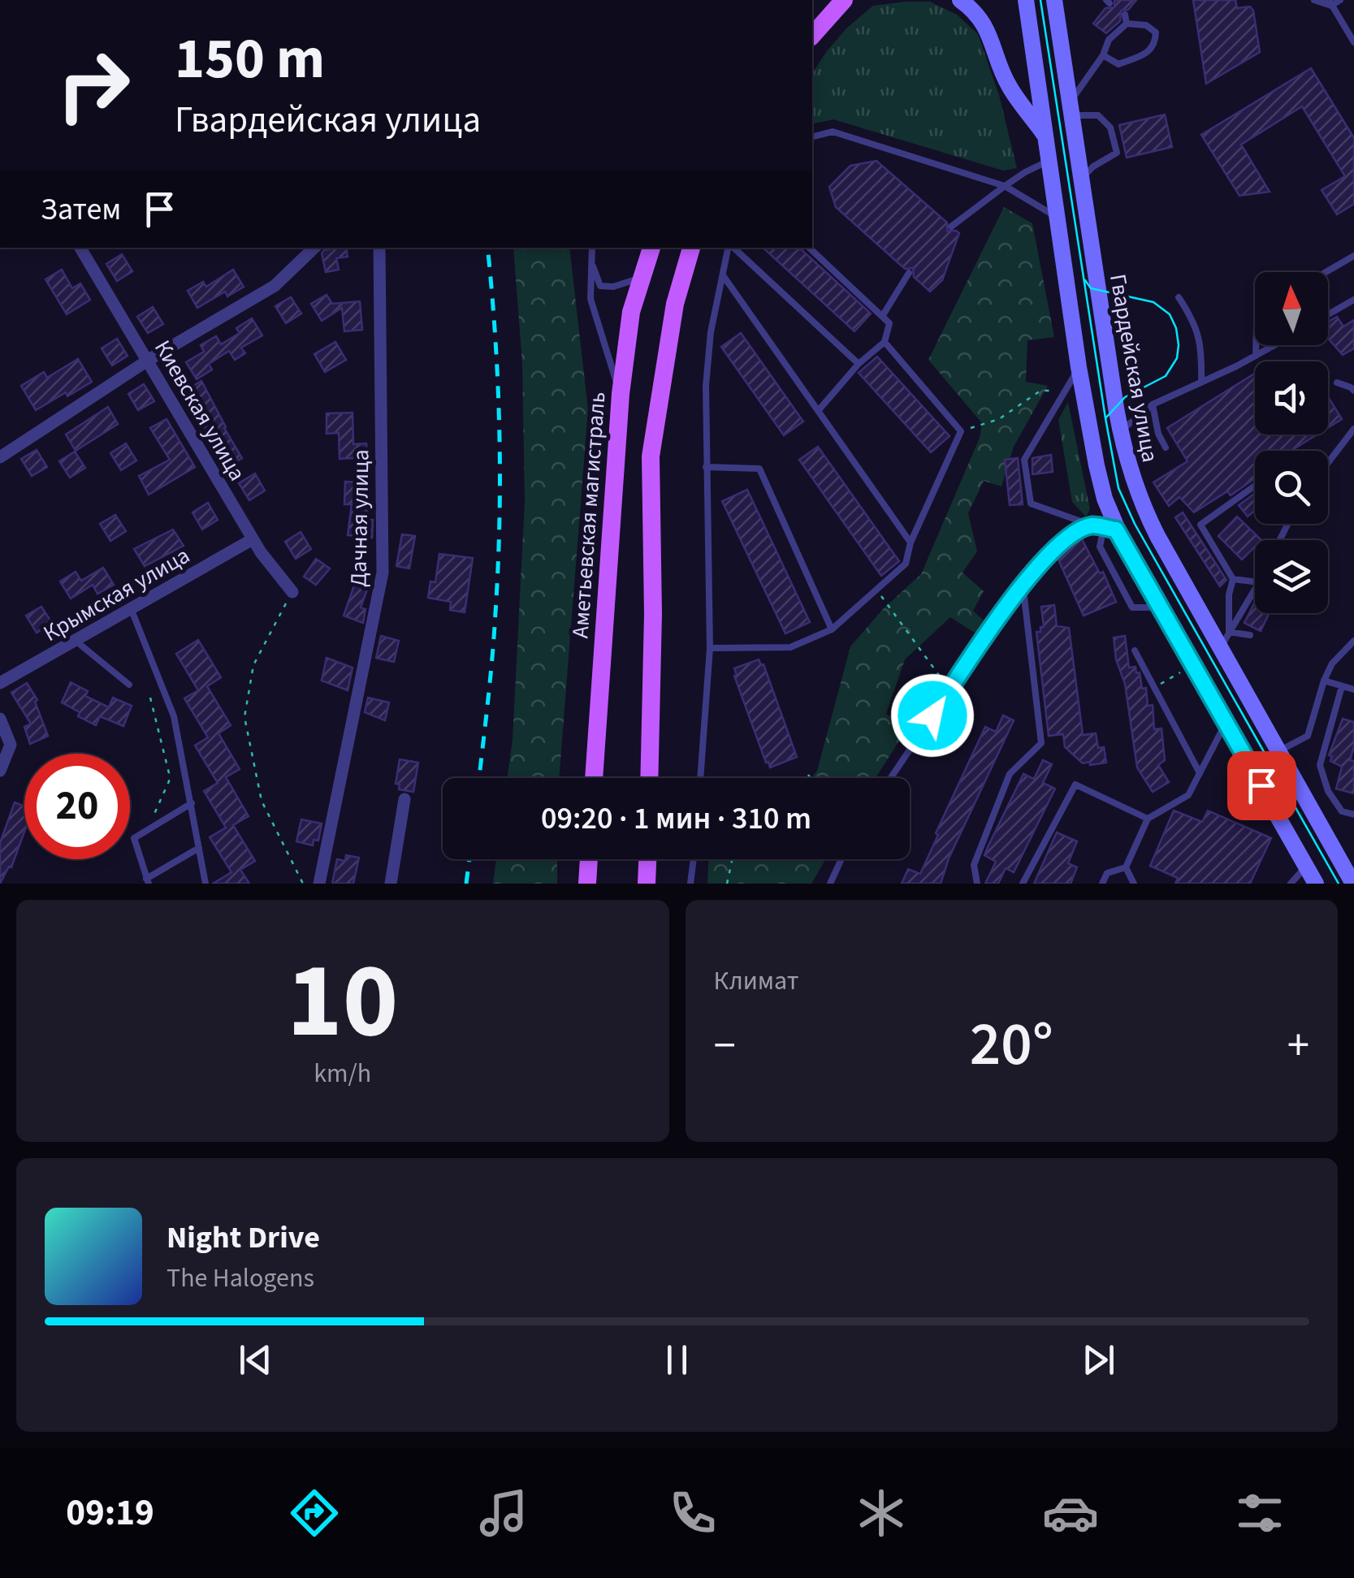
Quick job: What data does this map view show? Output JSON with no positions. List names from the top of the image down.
{
  "streets": {
    "main road": ["Гвардейская улица", "Аметьевская магистраль"],
    "street": ["Киевская улица", "Дачная улица", "Крымская улица"]
  },
  "crossings": [
    ["Киевская улица", "Крымская улица"]
  ],
  "north": "top",
  "page": {
    "turn": ["150 m", "Гвардейская улица"],
    "then": "Затем",
    "limit": "20",
    "trip": "09:20 · 1 мин · 310 m",
    "tile": [
      ["10", "km/h"],
      "Климат"
    ],
    "heat": ["−", "20°", "+"],
    "song": ["Night Drive", "The Halogens"],
    "tabs": "09:19"
  }
}
